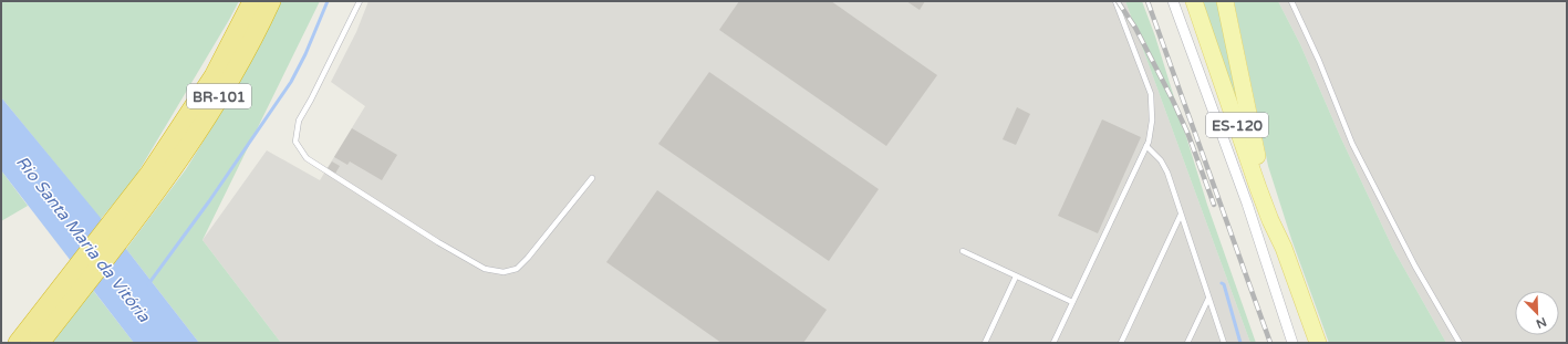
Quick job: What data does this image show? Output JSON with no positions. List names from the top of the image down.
{
  "streets": {
    "highway": ["BR-101"],
    "main road": ["ES-120"]
  },
  "water": ["Rio Santa Maria da Vitória"],
  "north": "bottom right"
}
